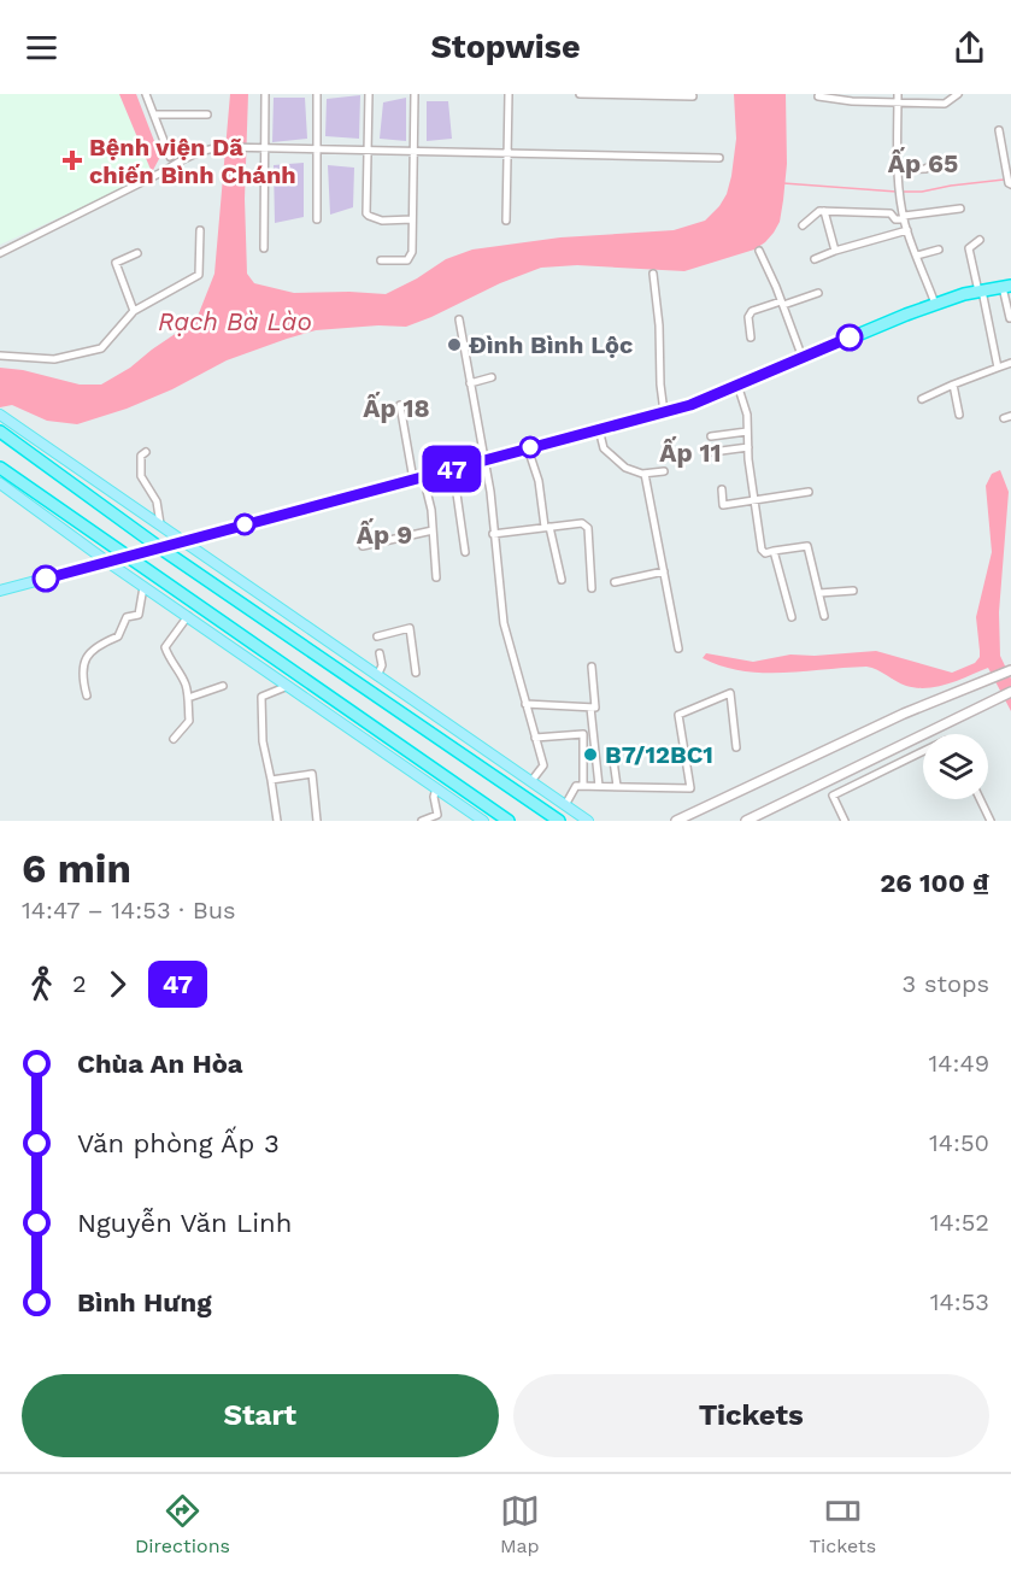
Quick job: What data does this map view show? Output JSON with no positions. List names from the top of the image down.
{
  "districts": [
    "Ấp 65",
    "Ấp 18",
    "Ấp 11",
    "Ấp 9"
  ],
  "water": ["Rạch Bà Lào"],
  "places": {
    "health": ["Bệnh viện Dã chiến Bình Chánh"],
    "other": ["Đình Bình Lộc", "B7/12BC1"]
  },
  "lines": ["bus line 47"],
  "page": {
    "header": "Stopwise",
    "on_map": "47",
    "heading": ["6 min", "14:47 – 14:53 · Bus", "26 100 ₫"],
    "legs": ["2", "47", "3 stops"],
    "list": [
      {
        "name": "Chùa An Hòa",
        "value": "14:49"
      },
      {
        "name": "Văn phòng Ấp 3",
        "value": "14:50"
      },
      {
        "name": "Nguyễn Văn Linh",
        "value": "14:52"
      },
      {
        "name": "Bình Hưng",
        "value": "14:53"
      }
    ],
    "buttons": ["Start", "Tickets"],
    "tabs": ["Directions", "Map", "Tickets"]
  }
}
